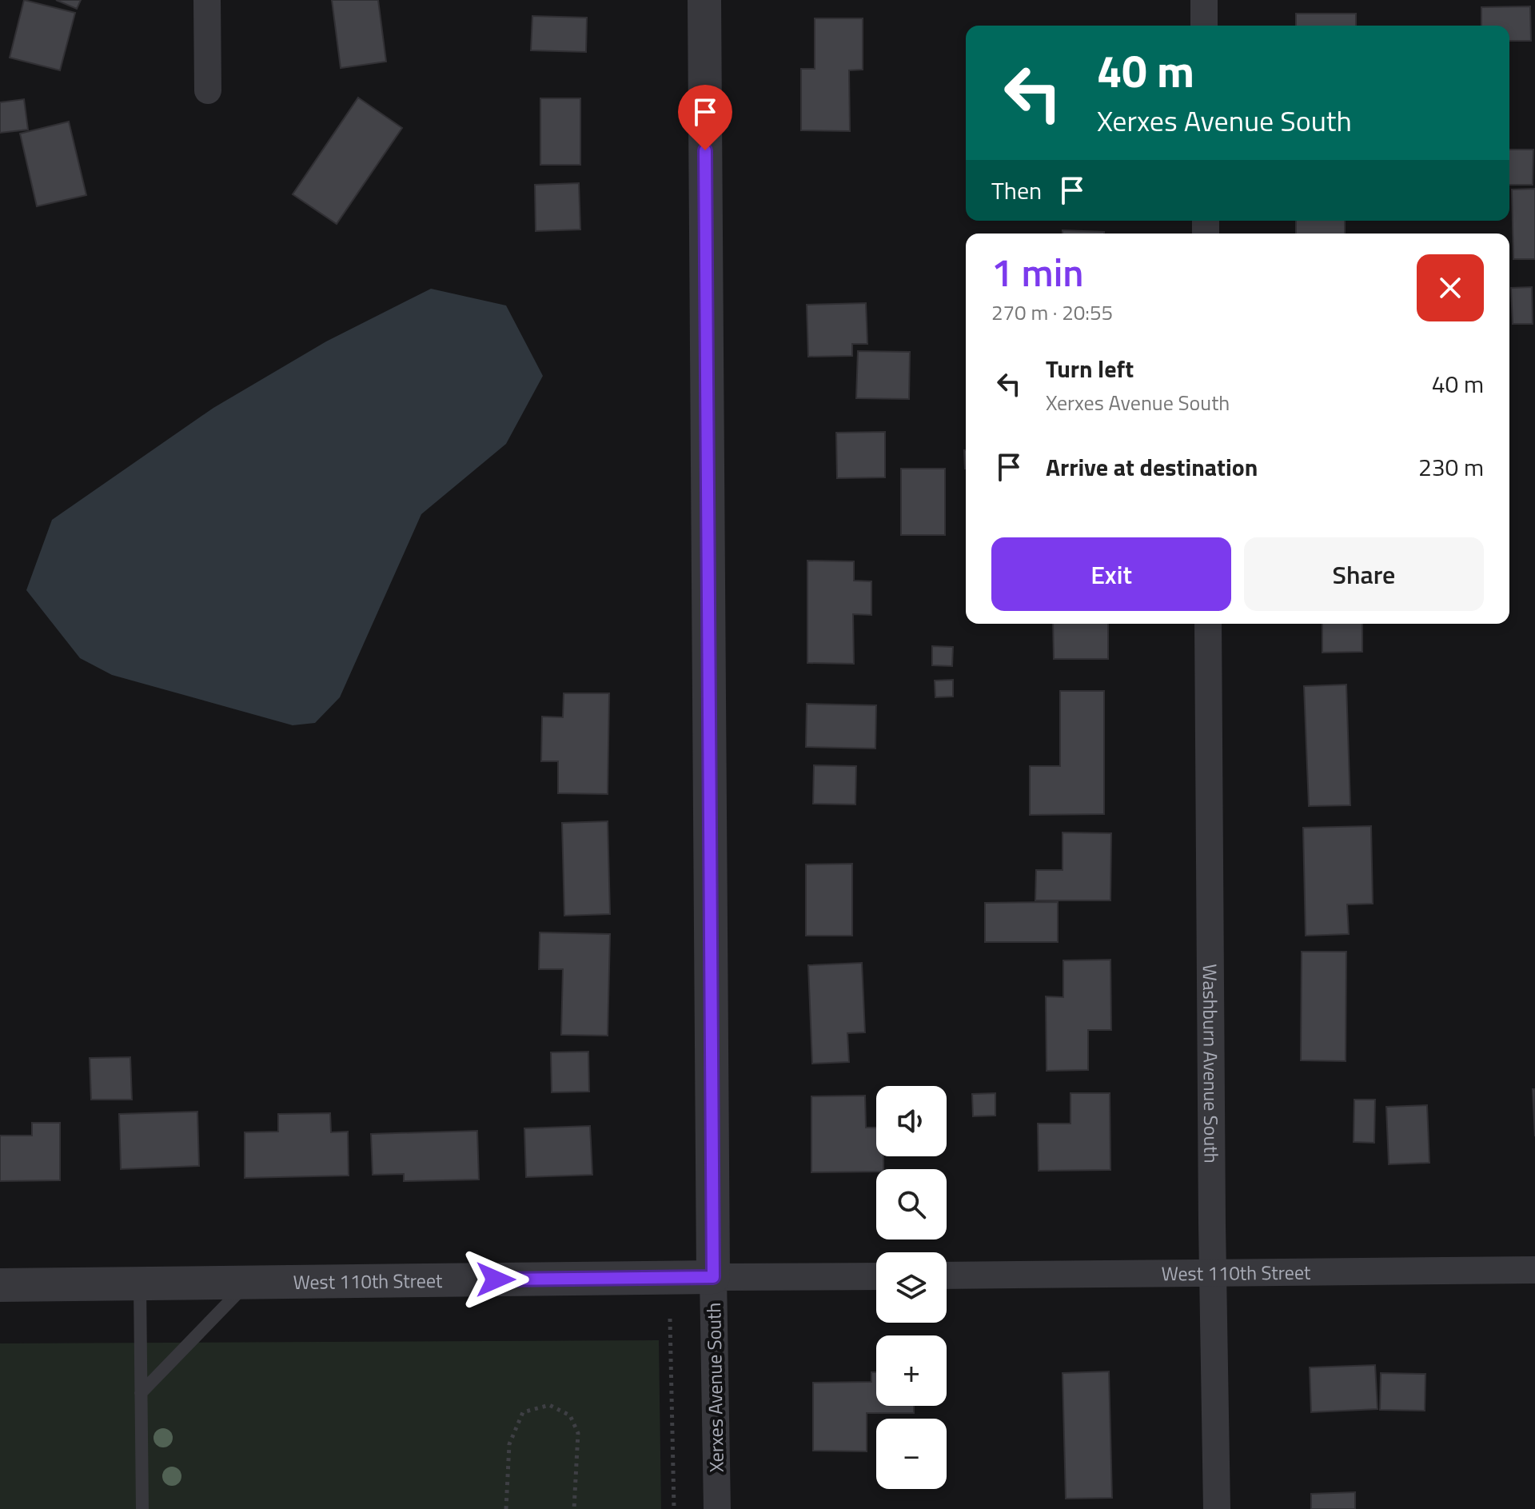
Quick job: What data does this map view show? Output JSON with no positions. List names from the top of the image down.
{
  "streets": {
    "street": ["Washburn Avenue South", "West 110th Street", "Xerxes Avenue South"]
  },
  "crossings": [
    ["Washburn Avenue South", "West 110th Street"],
    ["West 110th Street", "Xerxes Avenue South"]
  ],
  "page": {
    "turn": ["40 m", "Xerxes Avenue South"],
    "then": "Then",
    "heading": ["1 min", "270 m · 20:55"],
    "list": [
      {
        "name": "Turn left",
        "note": "Xerxes Avenue South",
        "value": "40 m"
      },
      {
        "name": "Arrive at destination",
        "value": "230 m"
      }
    ],
    "buttons": ["Exit", "Share"],
    "map_buttons": ["+", "−"]
  }
}
